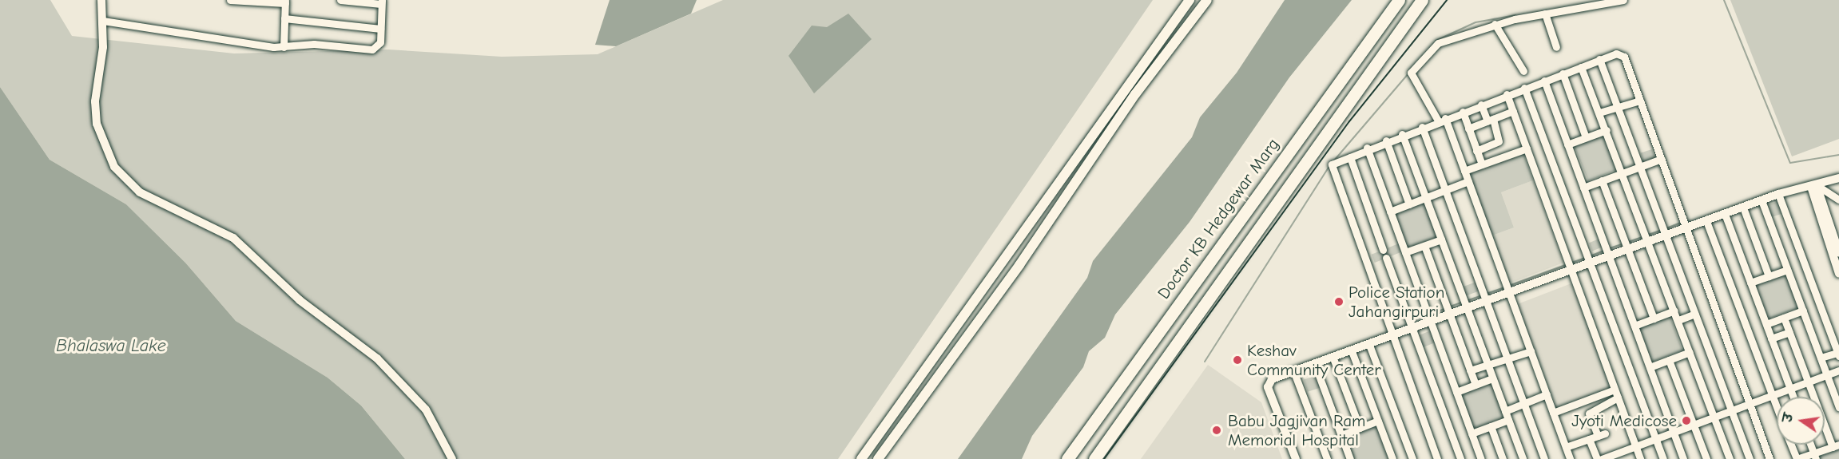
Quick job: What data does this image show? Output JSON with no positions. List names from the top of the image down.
{
  "streets": {
    "highway": ["Doctor KB Hedgewar Marg"]
  },
  "water": ["Bhalaswa Lake"],
  "places": [
    "Police Station Jahangirpuri",
    "Keshav Community Center",
    "Jyoti Medicose",
    "Babu Jagjivan Ram Memorial Hospital"
  ],
  "north": "left"
}
